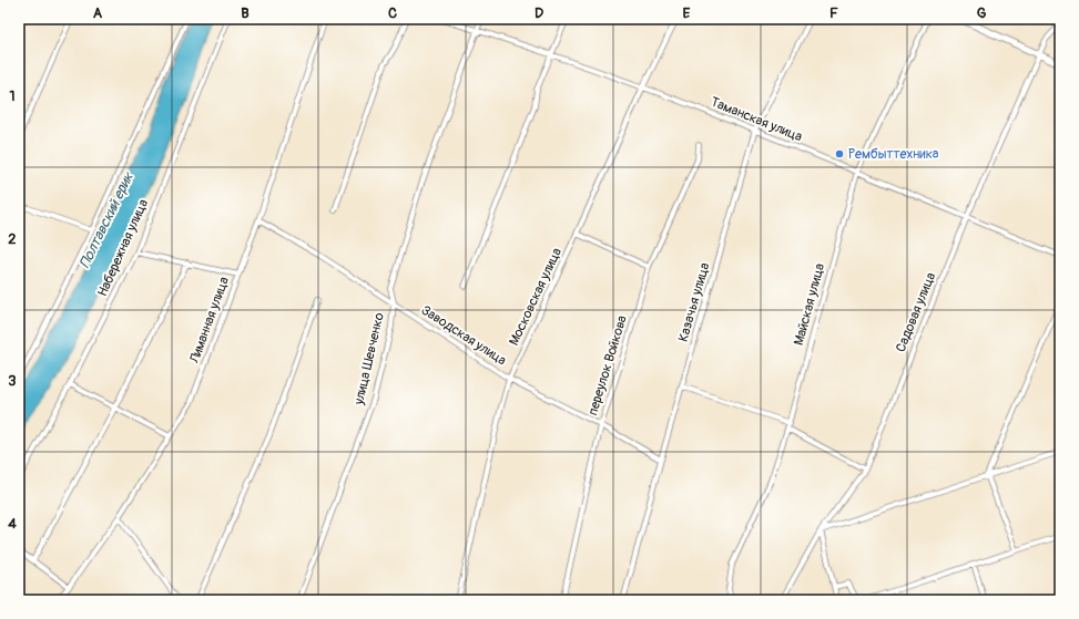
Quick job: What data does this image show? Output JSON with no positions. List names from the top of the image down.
{
  "streets": {
    "street": [
      "Таманская улица",
      "Набережная улица",
      "Московская улица",
      "Казачья улица",
      "Майская улица",
      "Садовая улица",
      "Лиманная улица",
      "Заводская улица",
      "улица Шевченко",
      "переулок Войкова"
    ]
  },
  "crossings": [
    ["Таманская улица", "Московская улица"],
    ["Таманская улица", "Казачья улица"],
    ["Таманская улица", "Майская улица"],
    ["Таманская улица", "Садовая улица"],
    ["Таманская улица", "улица Шевченко"],
    ["Московская улица", "Заводская улица"],
    ["Казачья улица", "Заводская улица"],
    ["Лиманная улица", "Заводская улица"],
    ["Заводская улица", "улица Шевченко"],
    ["Заводская улица", "переулок Войкова"]
  ],
  "water": ["Полтавский ерик"],
  "places": ["Рембыттехника"],
  "grid": {
    "columns": [
      "A",
      "B",
      "C",
      "D",
      "E",
      "F",
      "G"
    ],
    "rows": [
      "1",
      "2",
      "3",
      "4"
    ]
  }
}
